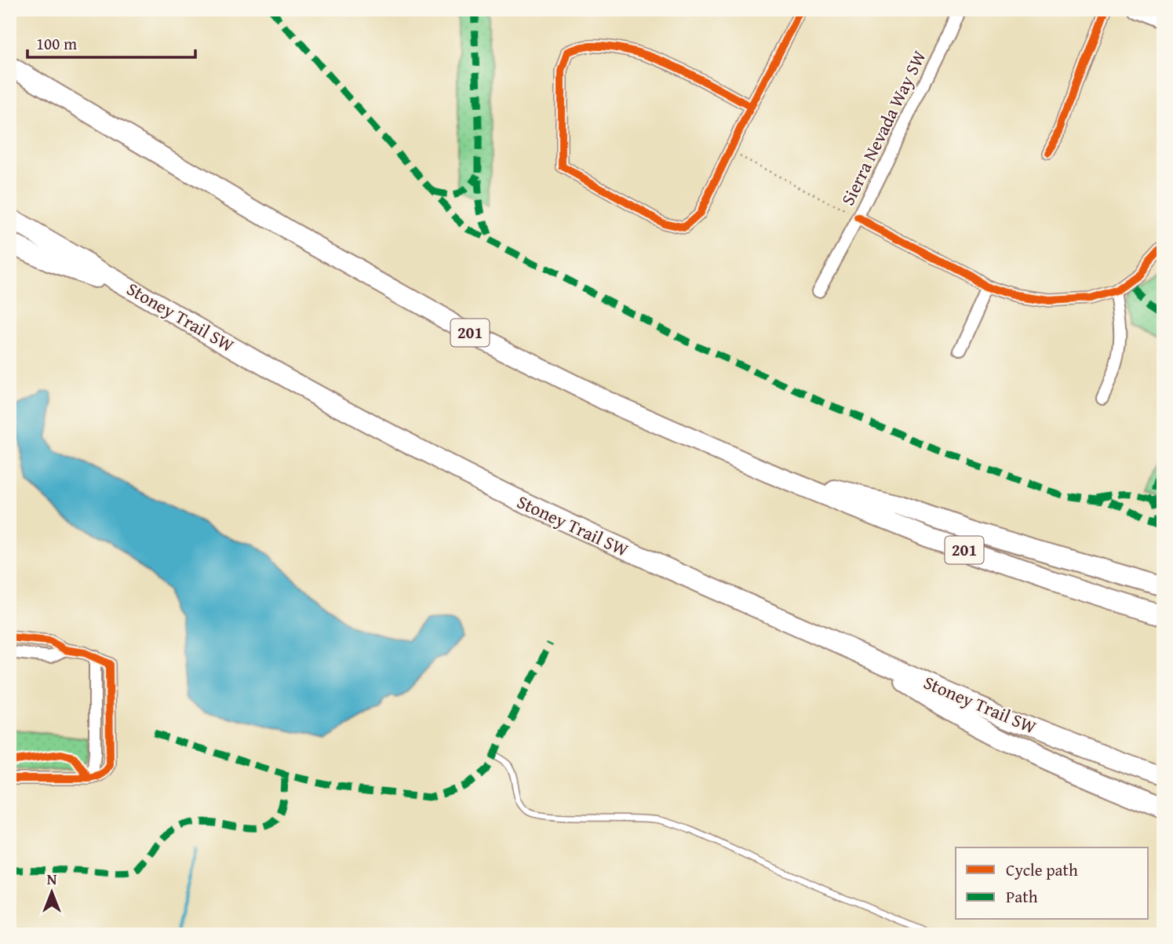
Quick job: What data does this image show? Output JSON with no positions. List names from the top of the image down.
{
  "streets": {
    "highway": ["Stoney Trail SW", "201"],
    "street": ["Sierra Nevada Way SW"]
  },
  "legend": ["Cycle path", "Path"],
  "scale_bar": "100 m",
  "north": "top"
}
